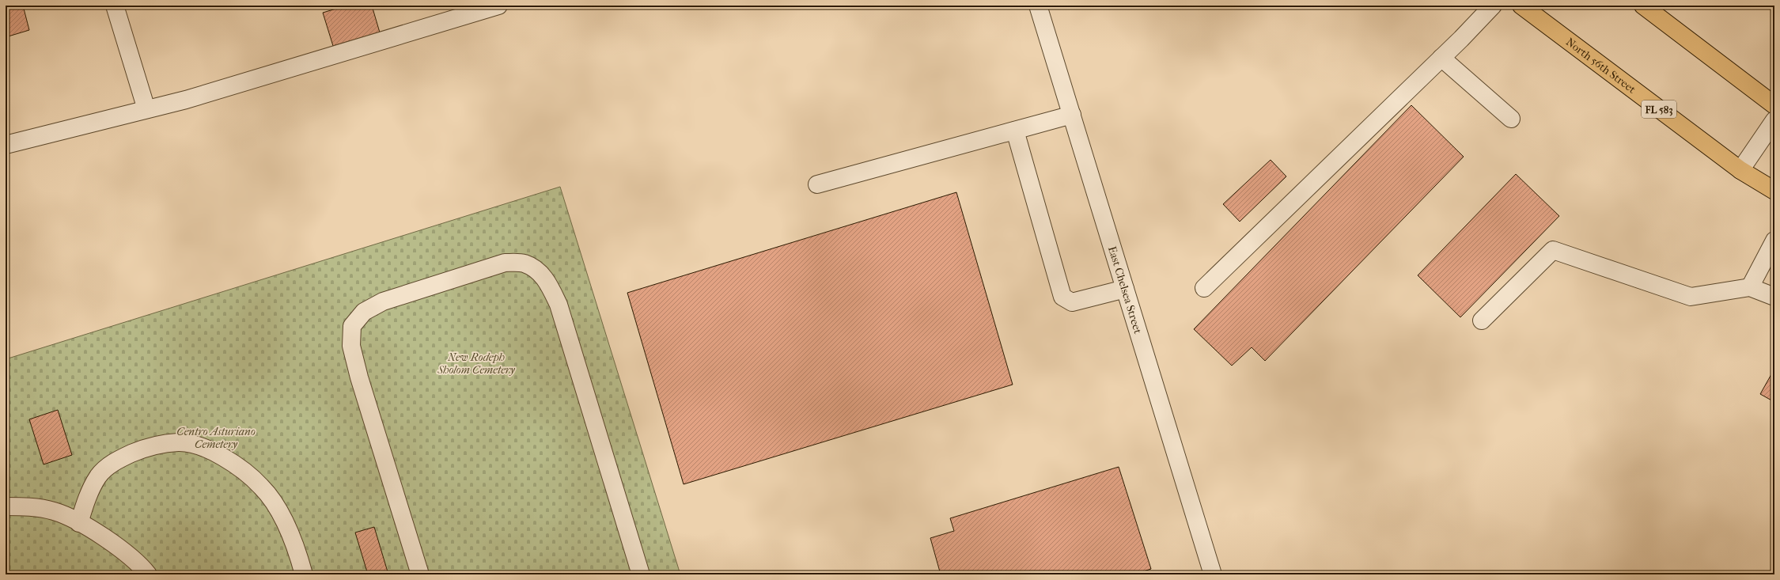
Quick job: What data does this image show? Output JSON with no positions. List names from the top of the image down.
{
  "streets": {
    "main road": ["North 56th Street", "FL 583"],
    "street": ["East Chelsea Street"]
  },
  "parks": ["New Rodeph Sholom Cemetery", "Centro Asturiano Cemetery"]
}
